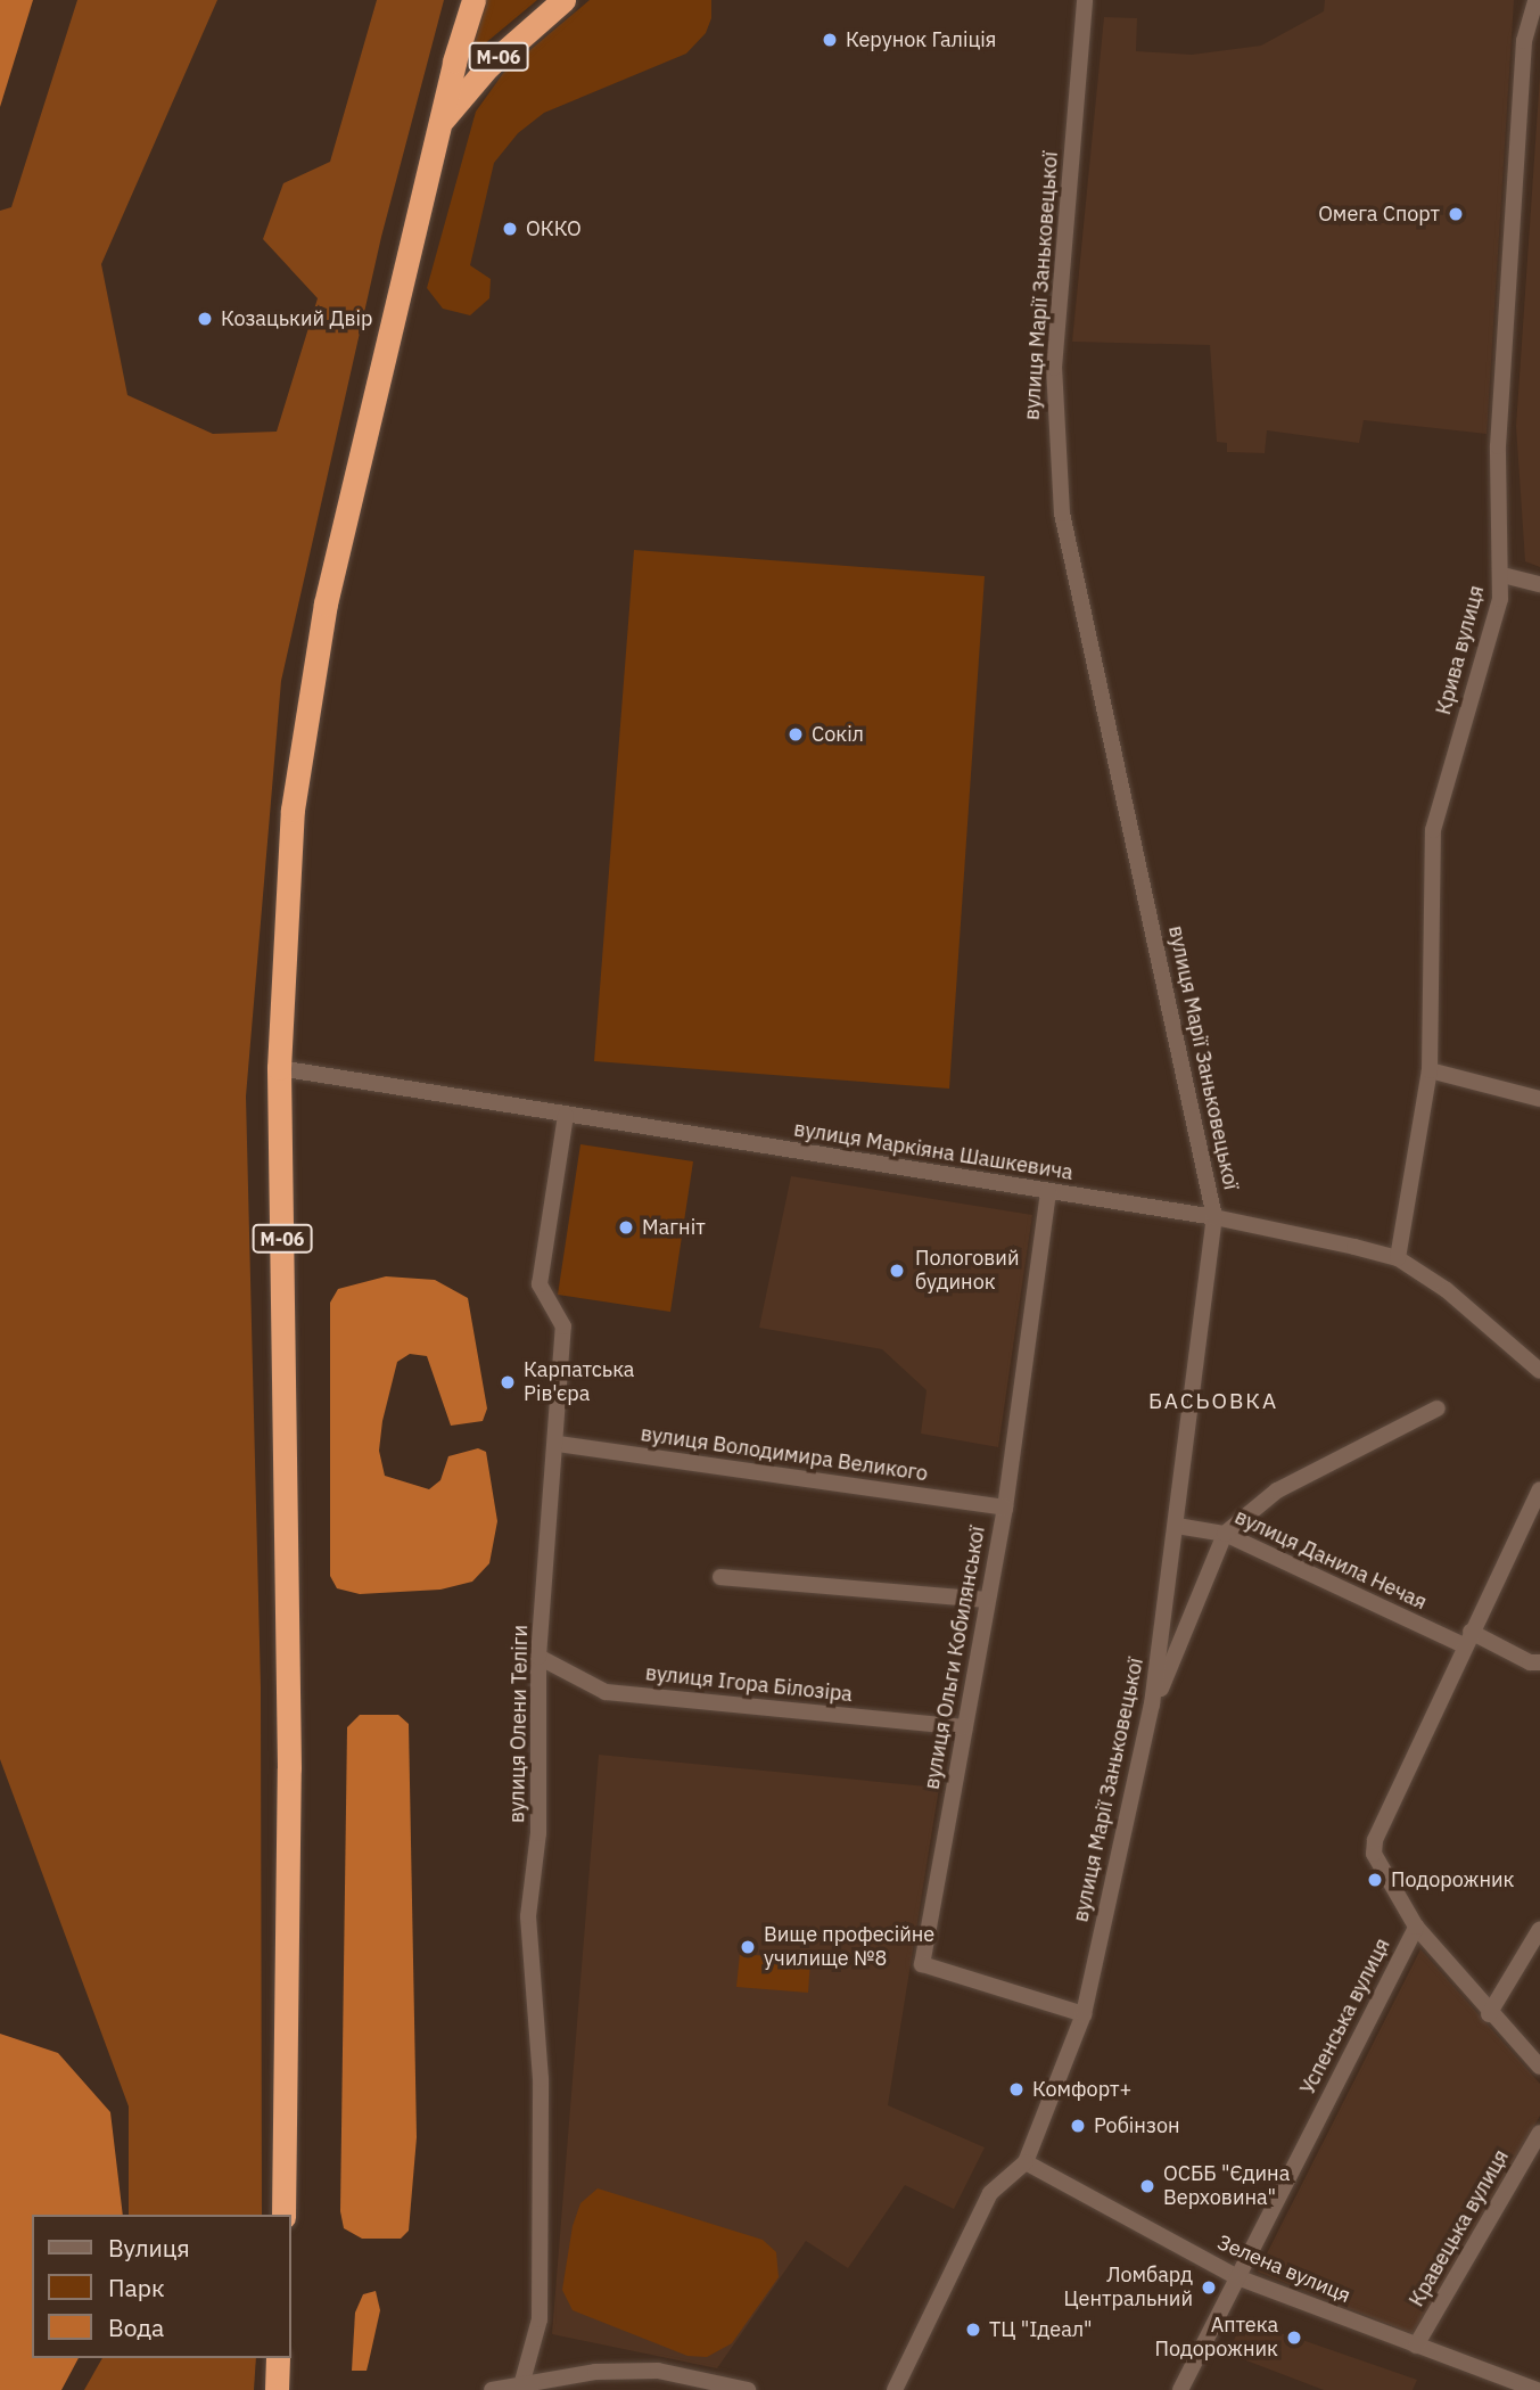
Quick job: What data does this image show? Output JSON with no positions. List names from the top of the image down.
{
  "streets": {
    "highway": ["М-06"],
    "street": [
      "вулиця Марії Заньковецької",
      "Крива вулиця",
      "вулиця Маркіяна Шашкевича",
      "вулиця Володимира Великого",
      "вулиця Данила Нечая",
      "вулиця Ольги Кобилянської",
      "вулиця Ігора Білозіра",
      "вулиця Олени Теліги",
      "Успенська вулиця",
      "Кравецька вулиця",
      "Зелена вулиця"
    ]
  },
  "crossings": [
    ["М-06", "вулиця Маркіяна Шашкевича"],
    ["вулиця Марії Заньковецької", "вулиця Маркіяна Шашкевича"],
    ["вулиця Марії Заньковецької", "вулиця Данила Нечая"],
    ["вулиця Марії Заньковецької", "вулиця Ольги Кобилянської"],
    ["вулиця Марії Заньковецької", "Зелена вулиця"],
    ["Крива вулиця", "вулиця Маркіяна Шашкевича"],
    ["вулиця Маркіяна Шашкевича", "вулиця Ольги Кобилянської"],
    ["вулиця Маркіяна Шашкевича", "вулиця Олени Теліги"],
    ["вулиця Володимира Великого", "вулиця Ольги Кобилянської"],
    ["вулиця Володимира Великого", "вулиця Олени Теліги"],
    ["вулиця Данила Нечая", "Успенська вулиця"],
    ["вулиця Ольги Кобилянської", "вулиця Ігора Білозіра"],
    ["вулиця Ігора Білозіра", "вулиця Олени Теліги"],
    ["Успенська вулиця", "Зелена вулиця"],
    ["Кравецька вулиця", "Зелена вулиця"]
  ],
  "districts": ["БАСЬОВКА"],
  "places": [
    "Керунок Галіція",
    "Омега Спорт",
    "ОККО",
    "Козацький Двір",
    "Сокіл",
    "Магніт",
    "Пологовий будинок",
    "Карпатська Рів'єра",
    "Подорожник",
    "Вище професійне училище №8",
    "Комфорт+",
    "Робінзон",
    "ОСББ \"Єдина Верховина\"",
    "Ломбард Центральний",
    "ТЦ \"Ідеал\"",
    "Аптека Подорожник"
  ],
  "legend": ["Вулиця", "Парк", "Вода"]
}
